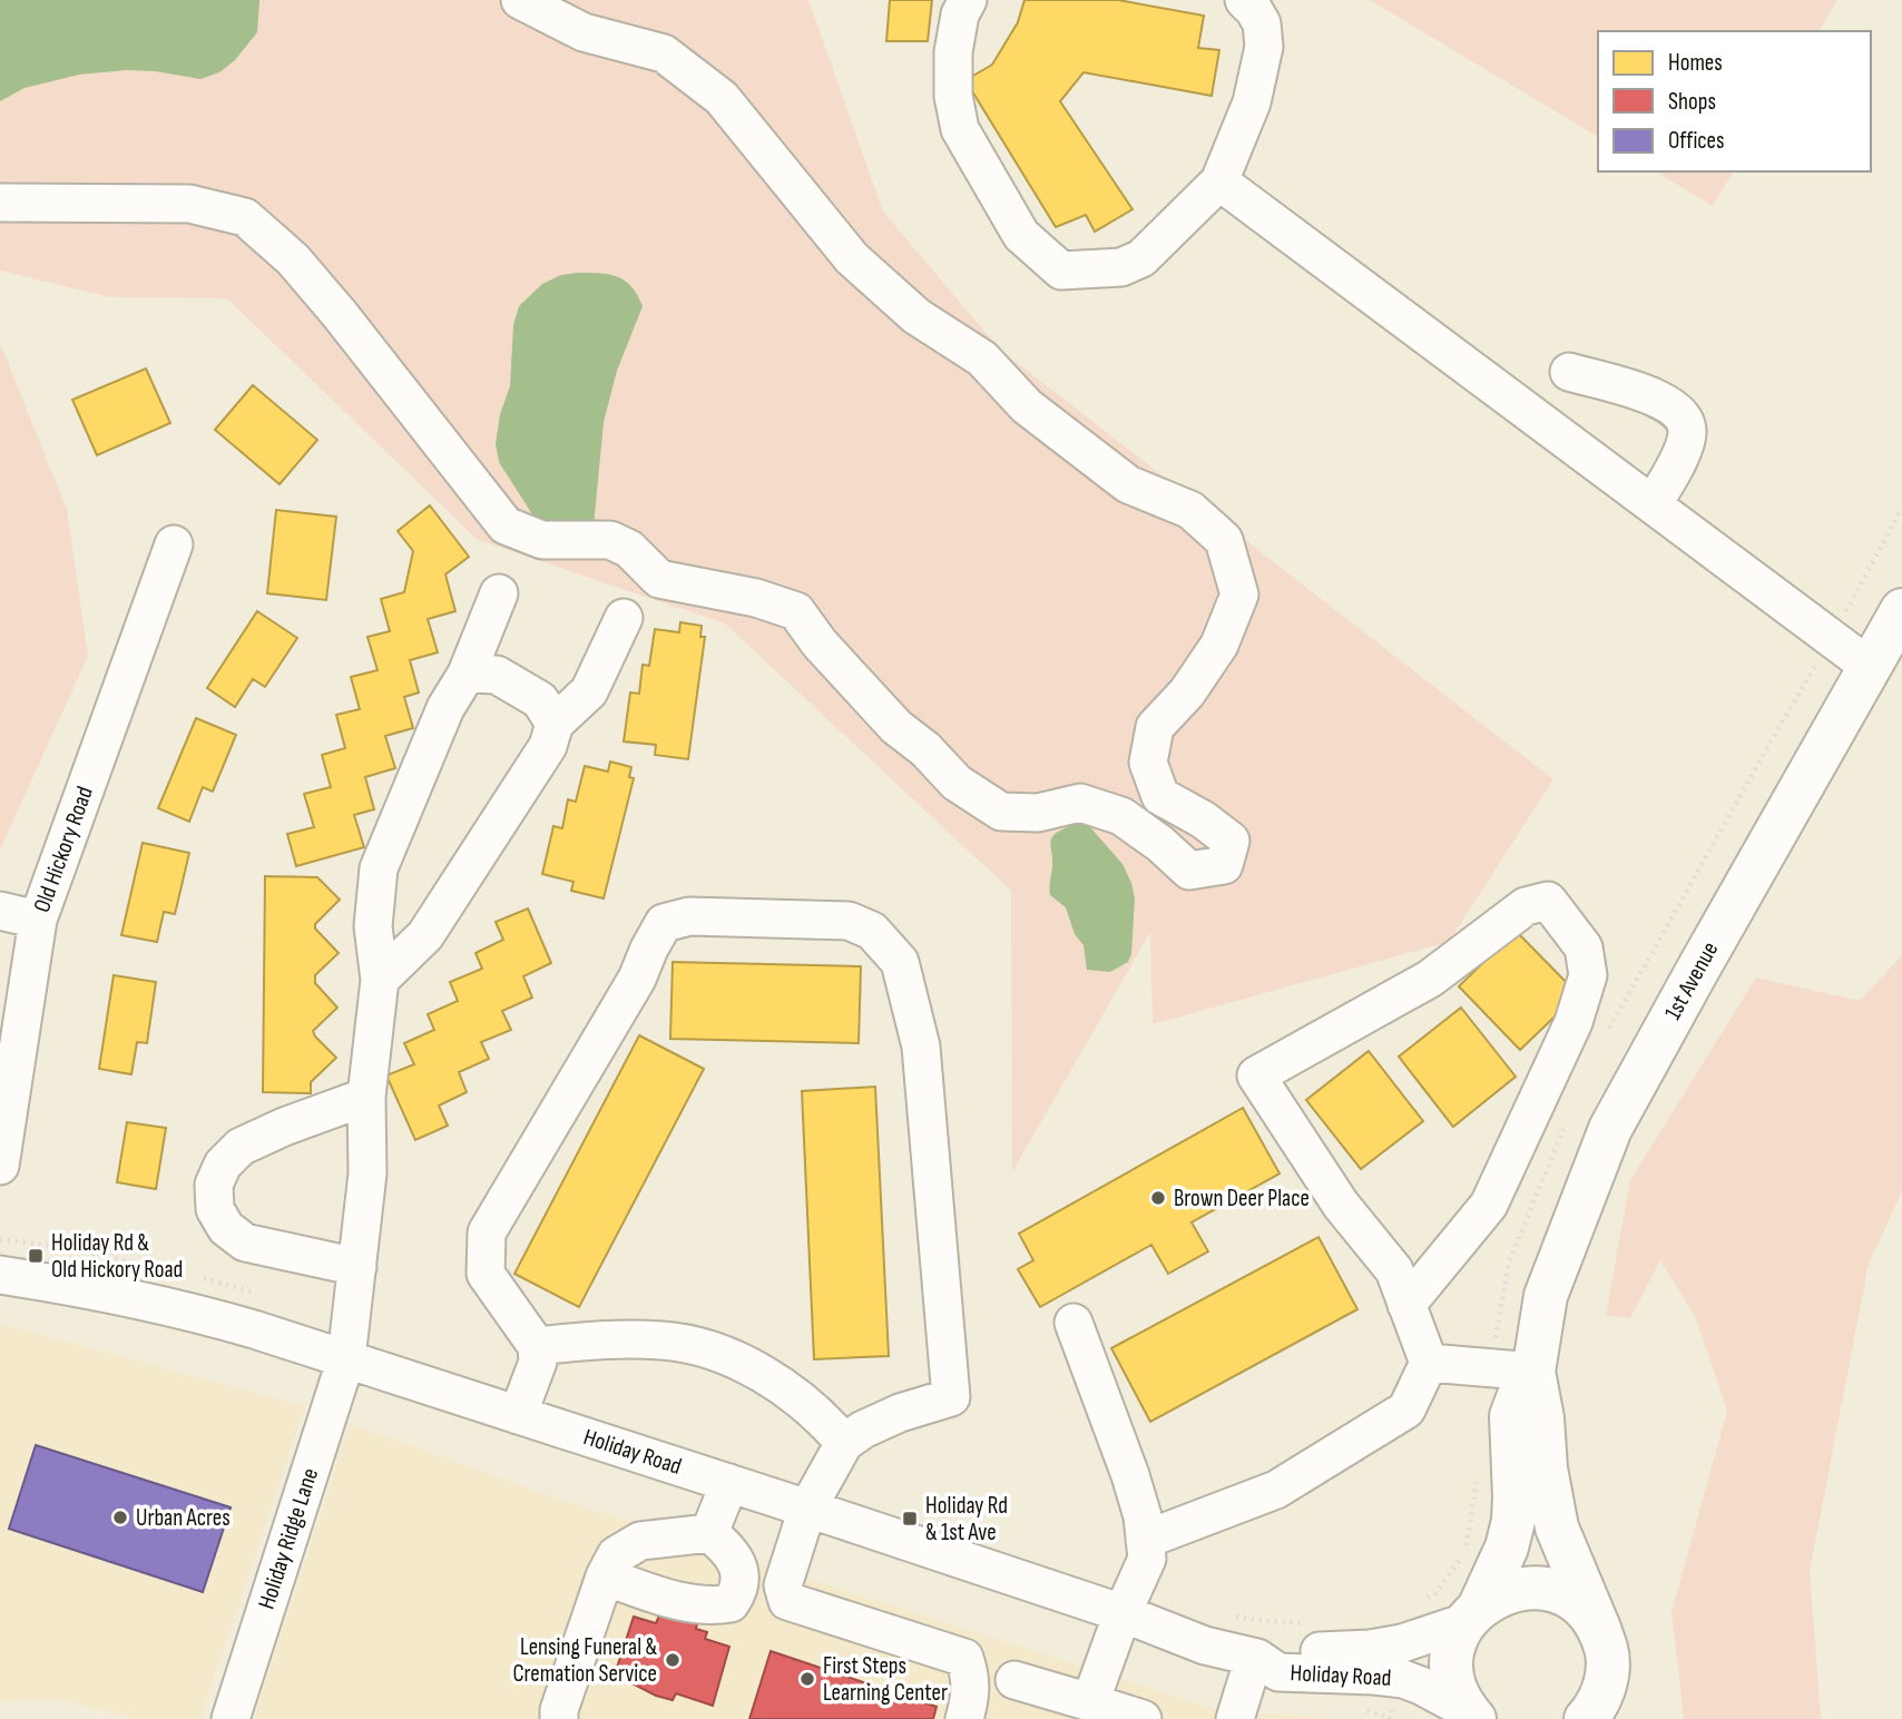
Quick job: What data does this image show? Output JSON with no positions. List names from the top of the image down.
{
  "streets": {
    "main road": ["1st Avenue"],
    "street": ["Old Hickory Road", "Holiday Road", "Holiday Ridge Lane"]
  },
  "crossings": [
    ["1st Avenue", "Holiday Road"],
    ["Holiday Road", "Holiday Ridge Lane"]
  ],
  "places": {
    "other": [
      "Brown Deer Place",
      "Urban Acres",
      "Lensing Funeral & Cremation Service",
      "First Steps Learning Center"
    ],
    "transit": ["Holiday Rd & Old Hickory Road", "Holiday Rd & 1st Ave"]
  },
  "legend": ["Homes", "Shops", "Offices"]
}
